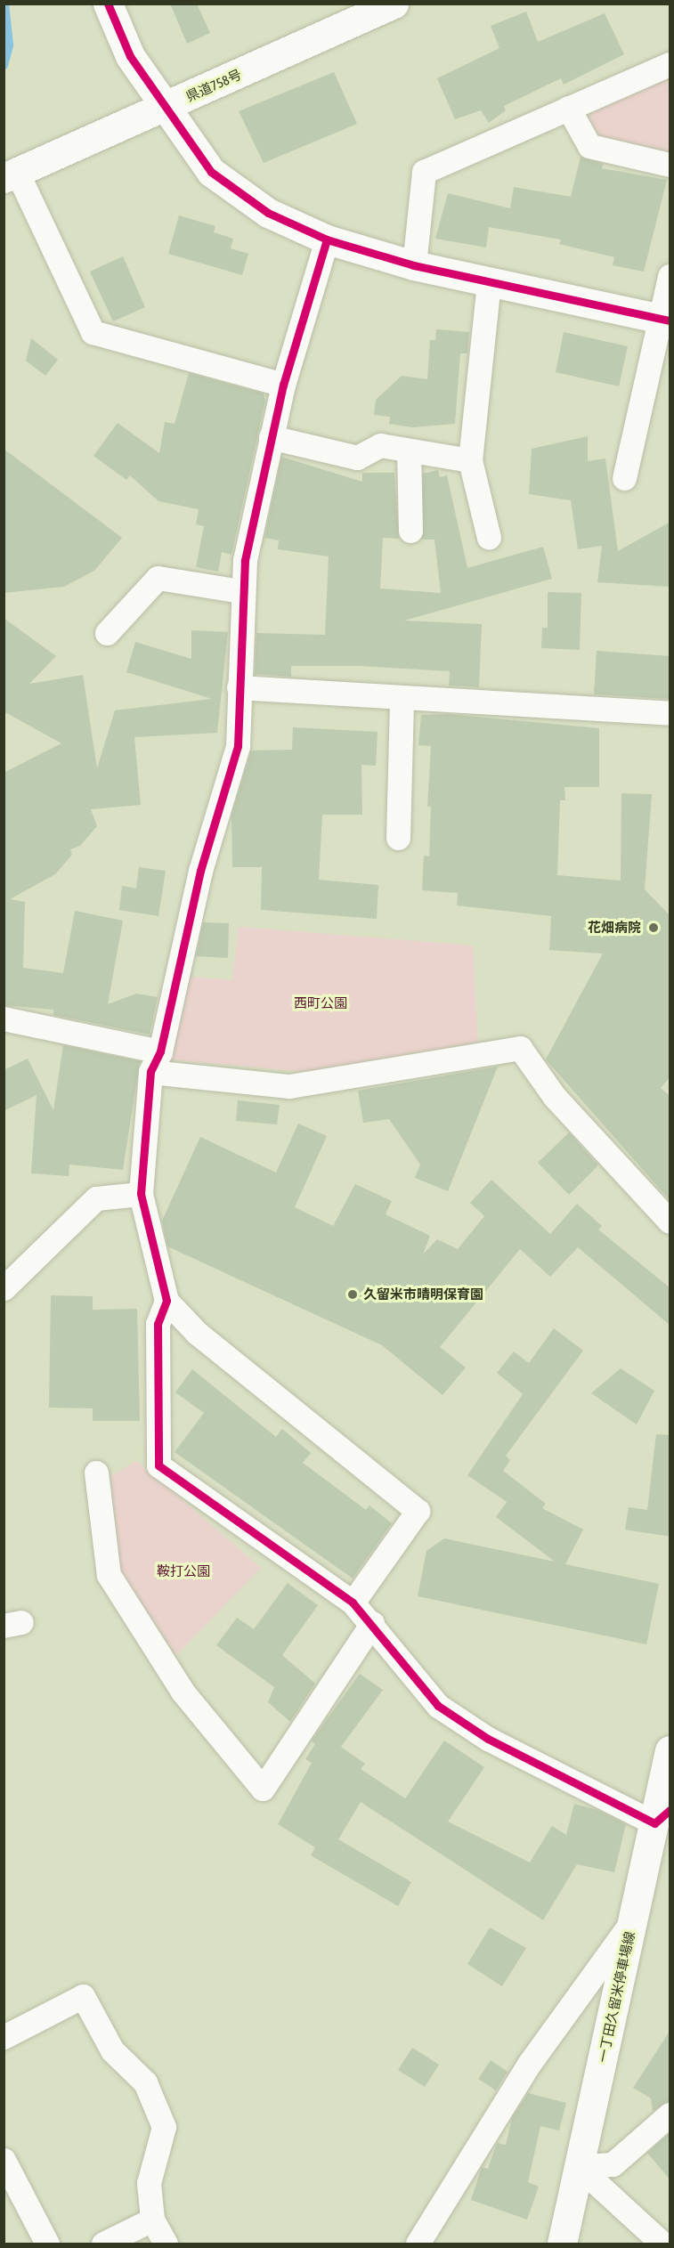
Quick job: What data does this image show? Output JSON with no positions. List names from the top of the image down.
{
  "streets": {
    "main road": ["県道758号", "一丁田久留米停車場線"]
  },
  "parks": ["西町公園", "鞍打公園"],
  "places": ["花畑病院", "久留米市晴明保育園"]
}
